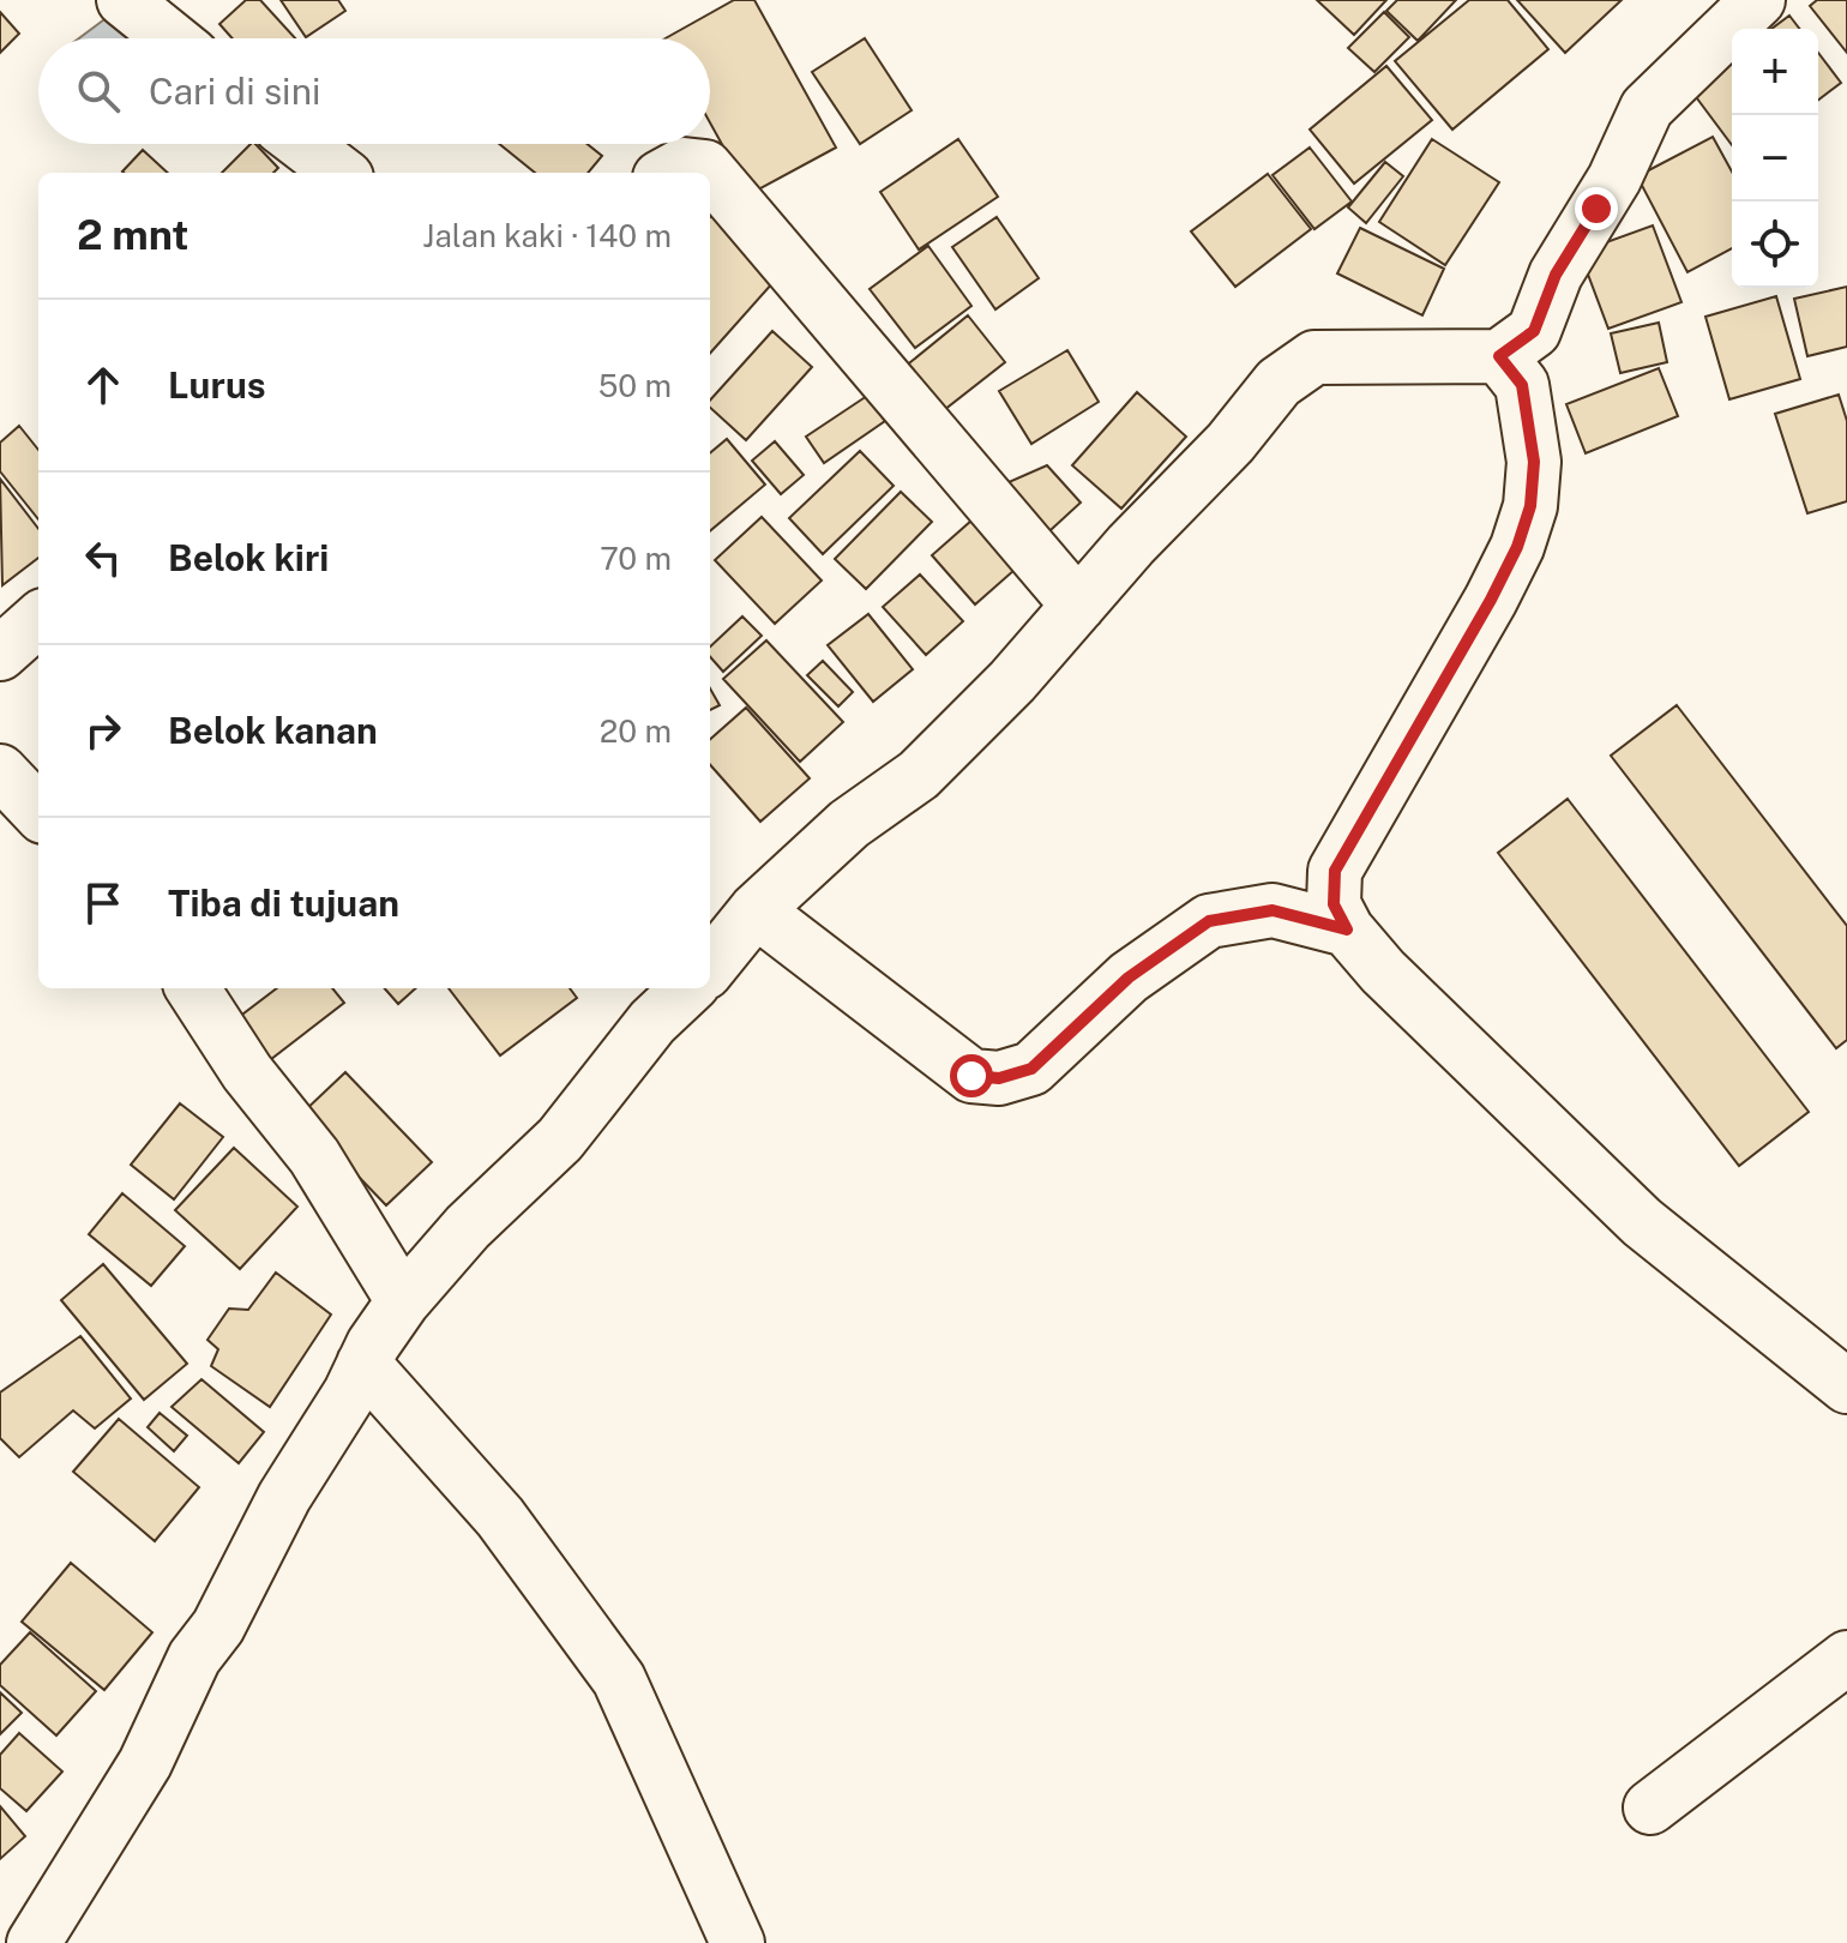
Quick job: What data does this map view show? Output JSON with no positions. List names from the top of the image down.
{
  "page": {
    "map_buttons": ["+", "−"],
    "search": "Cari di sini",
    "heading": ["2 mnt", "Jalan kaki · 140 m"],
    "list": [
      ["Lurus", "50 m"],
      ["Belok kiri", "70 m"],
      ["Belok kanan", "20 m"],
      "Tiba di tujuan"
    ]
  }
}
